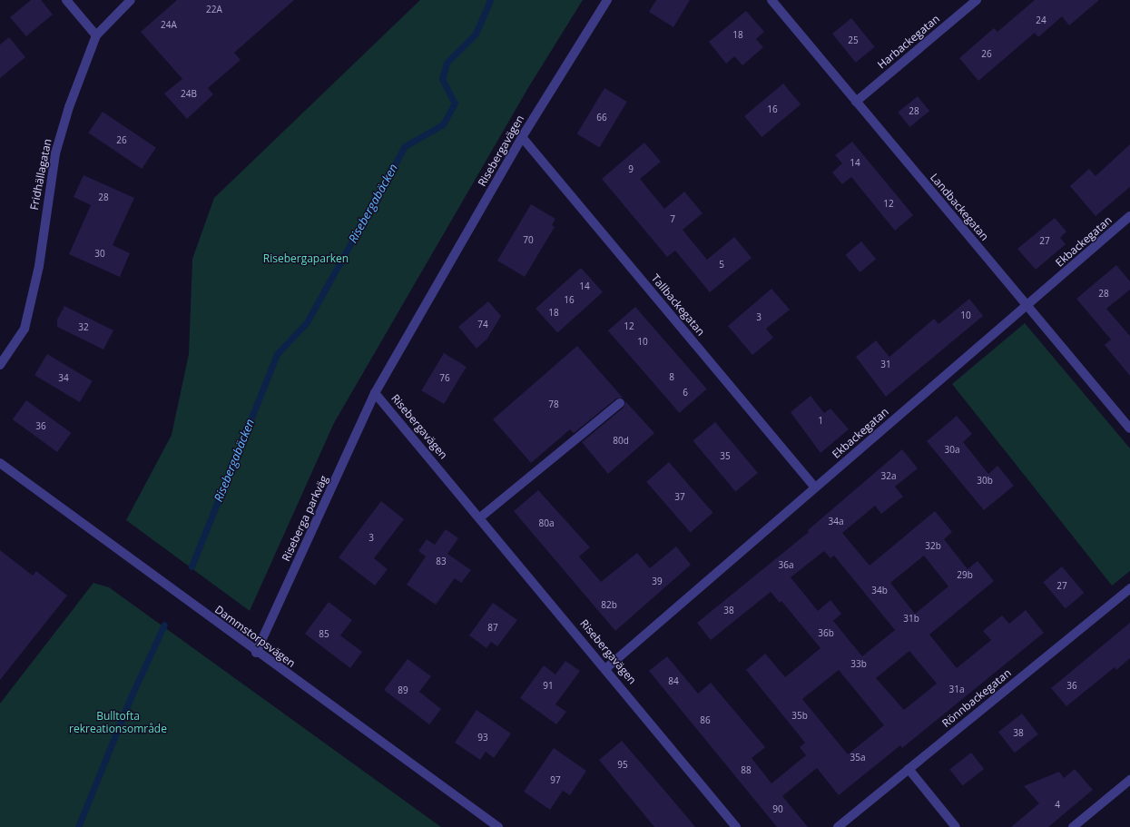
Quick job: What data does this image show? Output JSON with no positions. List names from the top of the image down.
{
  "streets": {
    "street": [
      "Harbackegatan",
      "Risebergavägen",
      "Fridhällagatan",
      "Landbackegatan",
      "Ekbackegatan",
      "Tallbackegatan",
      "Riseberga parkväg",
      "Dammstorpsvägen",
      "Rönnbackegatan"
    ]
  },
  "crossings": [
    ["Harbackegatan", "Landbackegatan"],
    ["Risebergavägen", "Ekbackegatan"],
    ["Risebergavägen", "Tallbackegatan"],
    ["Risebergavägen", "Riseberga parkväg"],
    ["Landbackegatan", "Ekbackegatan"],
    ["Ekbackegatan", "Tallbackegatan"],
    ["Riseberga parkväg", "Dammstorpsvägen"]
  ],
  "water": ["Risebergabäcken"],
  "parks": ["Risebergaparken", "Bulltofta rekreationsområde"],
  "house_numbers": [
    "22A",
    "24",
    "24A",
    "18",
    "25",
    "26",
    "24B",
    "16",
    "28",
    "66",
    "26",
    "14",
    "9",
    "28",
    "12",
    "7",
    "70",
    "27",
    "30",
    "5",
    "14",
    "28",
    "16",
    "18",
    "10",
    "3",
    "74",
    "12",
    "32",
    "10",
    "31",
    "8",
    "34",
    "76",
    "6",
    "78",
    "1",
    "36",
    "80d",
    "30a",
    "35",
    "32a",
    "30b",
    "37",
    "34a",
    "80a",
    "3",
    "32b",
    "83",
    "36a",
    "29b",
    "39",
    "27",
    "34b",
    "82b",
    "38",
    "31b",
    "87",
    "36b",
    "85",
    "33b",
    "84",
    "91",
    "36",
    "31a",
    "89",
    "35b",
    "86",
    "38",
    "93",
    "35a",
    "95",
    "88",
    "97",
    "4",
    "90"
  ]
}
